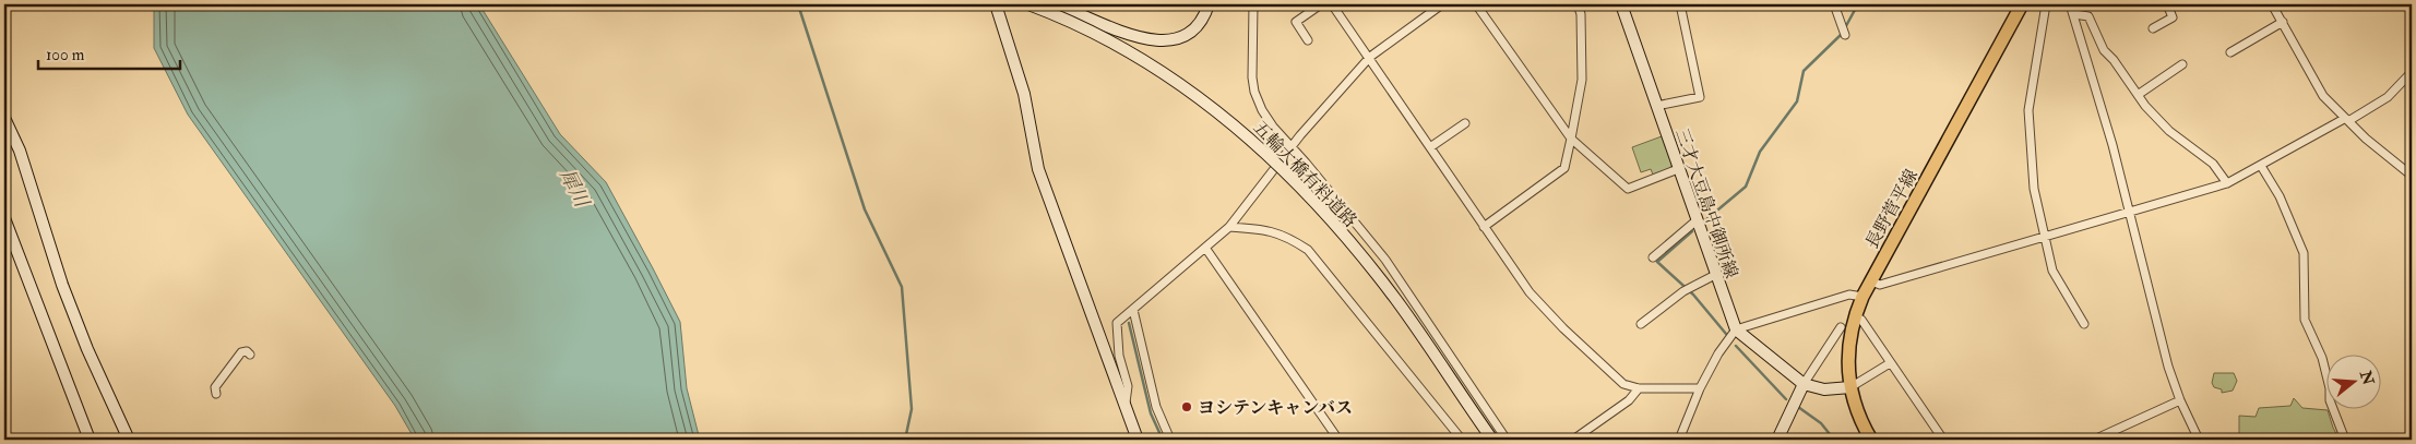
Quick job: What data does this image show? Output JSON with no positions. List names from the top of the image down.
{
  "streets": {
    "main road": ["五輪大橋有料道路", "三才大豆島中御所線", "長野菅平線"]
  },
  "water": ["犀川"],
  "places": ["ヨシテンキャンバス"],
  "scale_bar": "100 m",
  "north": "right"
}
